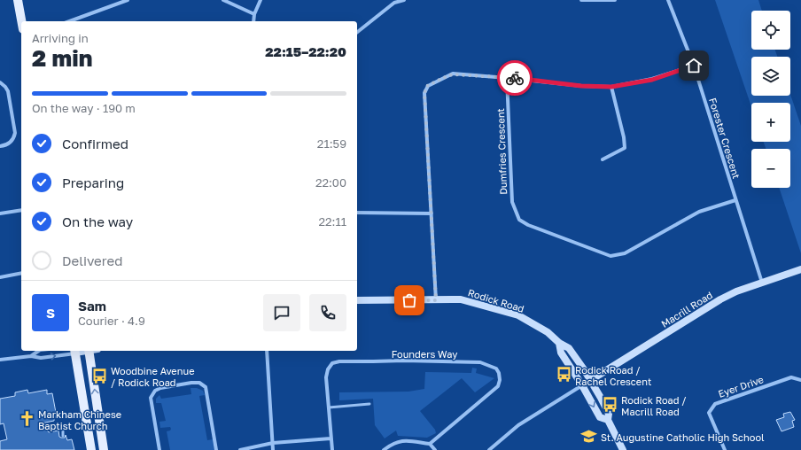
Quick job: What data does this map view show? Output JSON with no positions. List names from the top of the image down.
{
  "streets": {
    "main road": ["Rodick Road", "Macrill Road"],
    "street": [
      "Forester Crescent",
      "Dumfries Crescent",
      "Founders Way",
      "Eyer Drive"
    ]
  },
  "crossings": [
    ["Forester Crescent", "Dumfries Crescent"],
    ["Forester Crescent", "Macrill Road"],
    ["Rodick Road", "Macrill Road"]
  ],
  "places": {
    "bus stop": ["Rodick Road / Rachel Crescent", "Woodbine Avenue / Rodick Road", "Rodick Road / Macrill Road"],
    "church": ["Markham Chinese Baptist Church"],
    "school or university": ["St. Augustine Catholic High School"]
  },
  "page": {
    "map_buttons": ["+", "−"],
    "heading": ["2 min", "Arriving in", "22:15–22:20"],
    "panel": ["Sam", "Courier · 4.9"],
    "bar": "On the way · 190 m",
    "list": [
      ["Confirmed", "21:59"],
      ["Preparing", "22:00"],
      ["On the way", "22:11"],
      "Delivered"
    ],
    "round": "S"
  }
}
